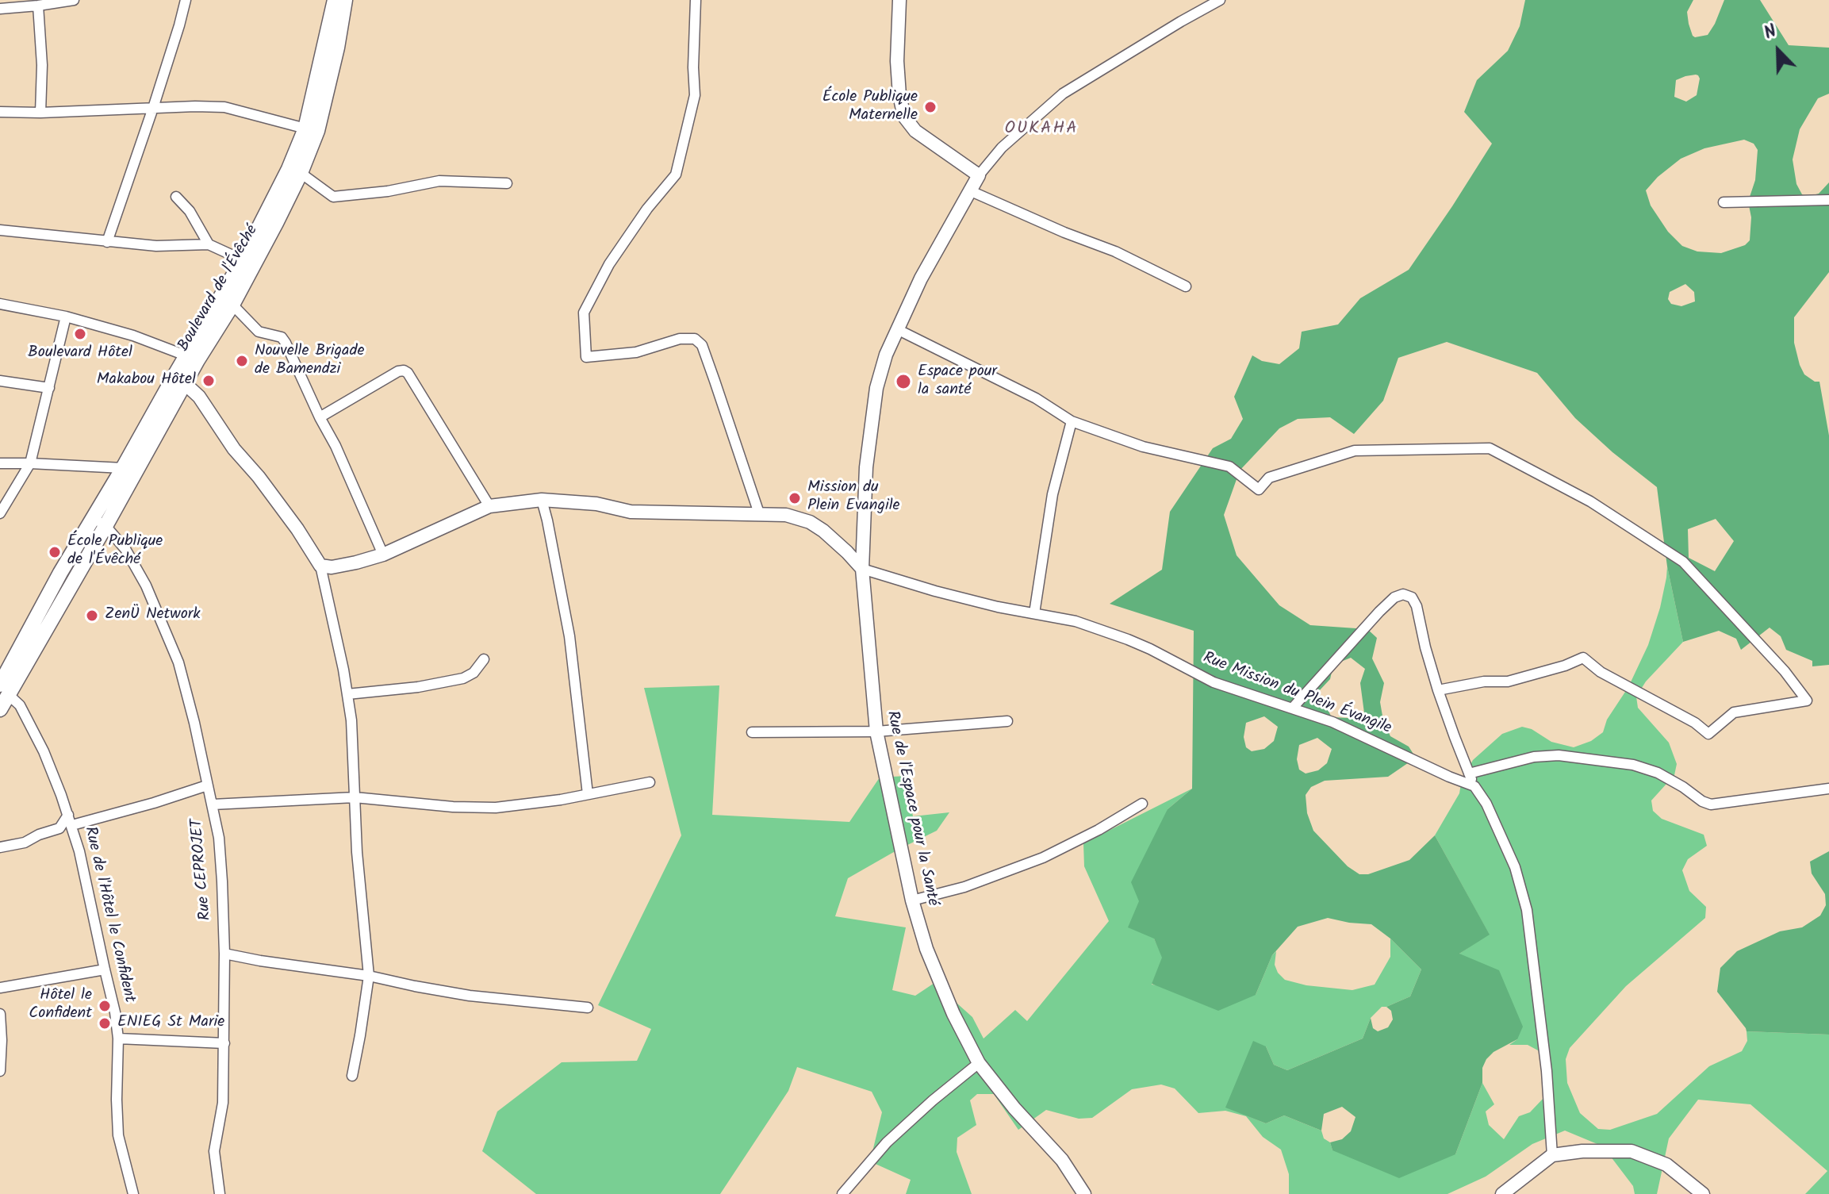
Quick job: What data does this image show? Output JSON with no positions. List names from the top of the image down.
{
  "streets": {
    "main road": ["Boulevard de l'Évêché"],
    "street": [
      "Rue Mission du Plein Évangile",
      "Rue de l'Espace pour la Santé",
      "Rue CEPROJET",
      "Rue de l'Hôtel le Confident"
    ]
  },
  "crossings": [
    ["Boulevard de l'Évêché", "Rue CEPROJET"],
    ["Boulevard de l'Évêché", "Rue de l'Hôtel le Confident"],
    ["Rue Mission du Plein Évangile", "Rue de l'Espace pour la Santé"]
  ],
  "districts": ["OUKAHA"],
  "places": [
    "École Publique Maternelle",
    "Boulevard Hôtel",
    "Nouvelle Brigade de Bamendzi",
    "Makabou Hôtel",
    "Espace pour la santé",
    "Mission du Plein Evangile",
    "École Publique de l'Évêché",
    "ZenÜ Network",
    "Hôtel le Confident",
    "ENIEG St Marie"
  ],
  "north": "top left"
}
